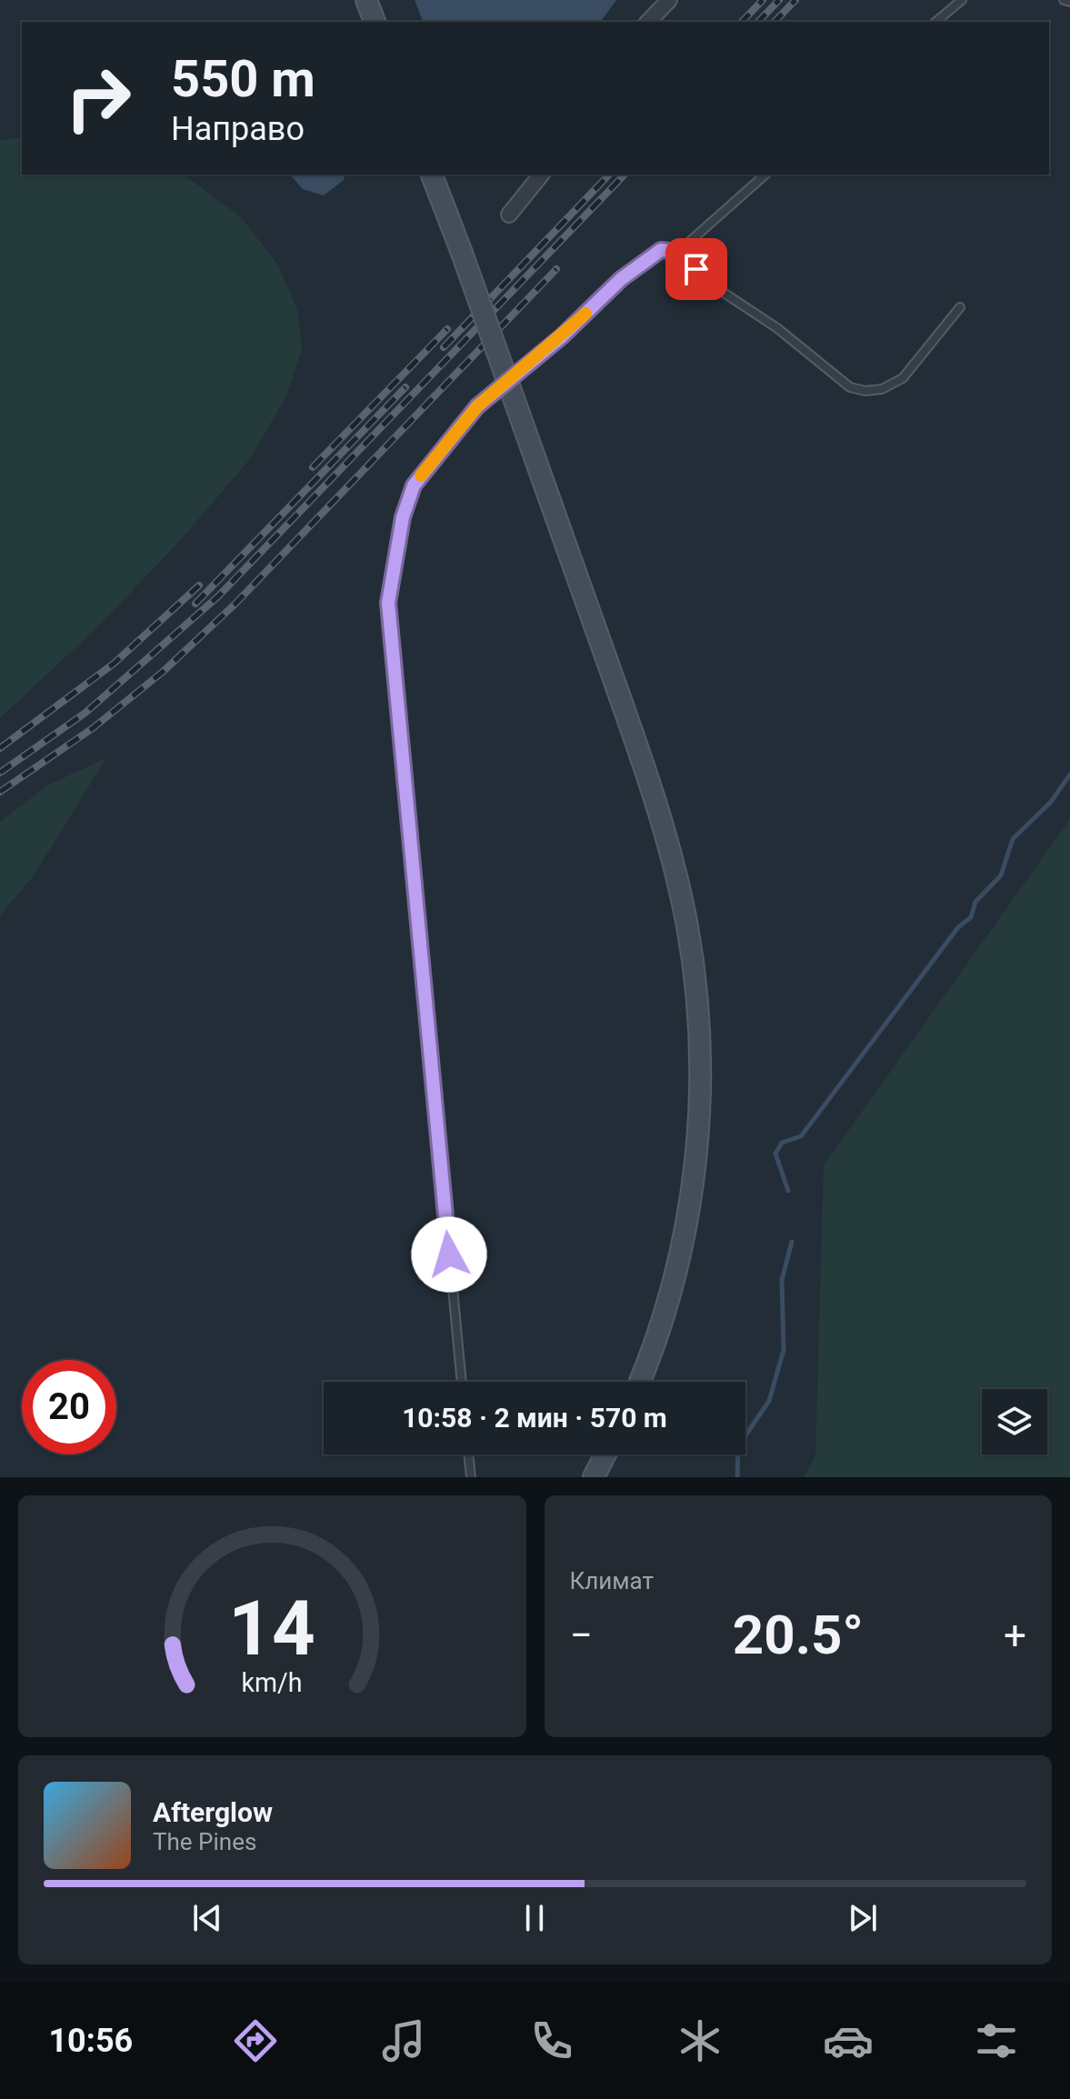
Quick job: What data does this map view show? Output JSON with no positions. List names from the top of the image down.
{
  "page": {
    "turn": ["550 m", "Направо"],
    "limit": "20",
    "trip": "10:58 · 2 мин · 570 m",
    "tile": "Климат",
    "heat": ["−", "20.5°", "+"],
    "song": ["Afterglow", "The Pines"],
    "tabs": "10:56",
    "gauge": ["14", "km/h"]
  }
}
